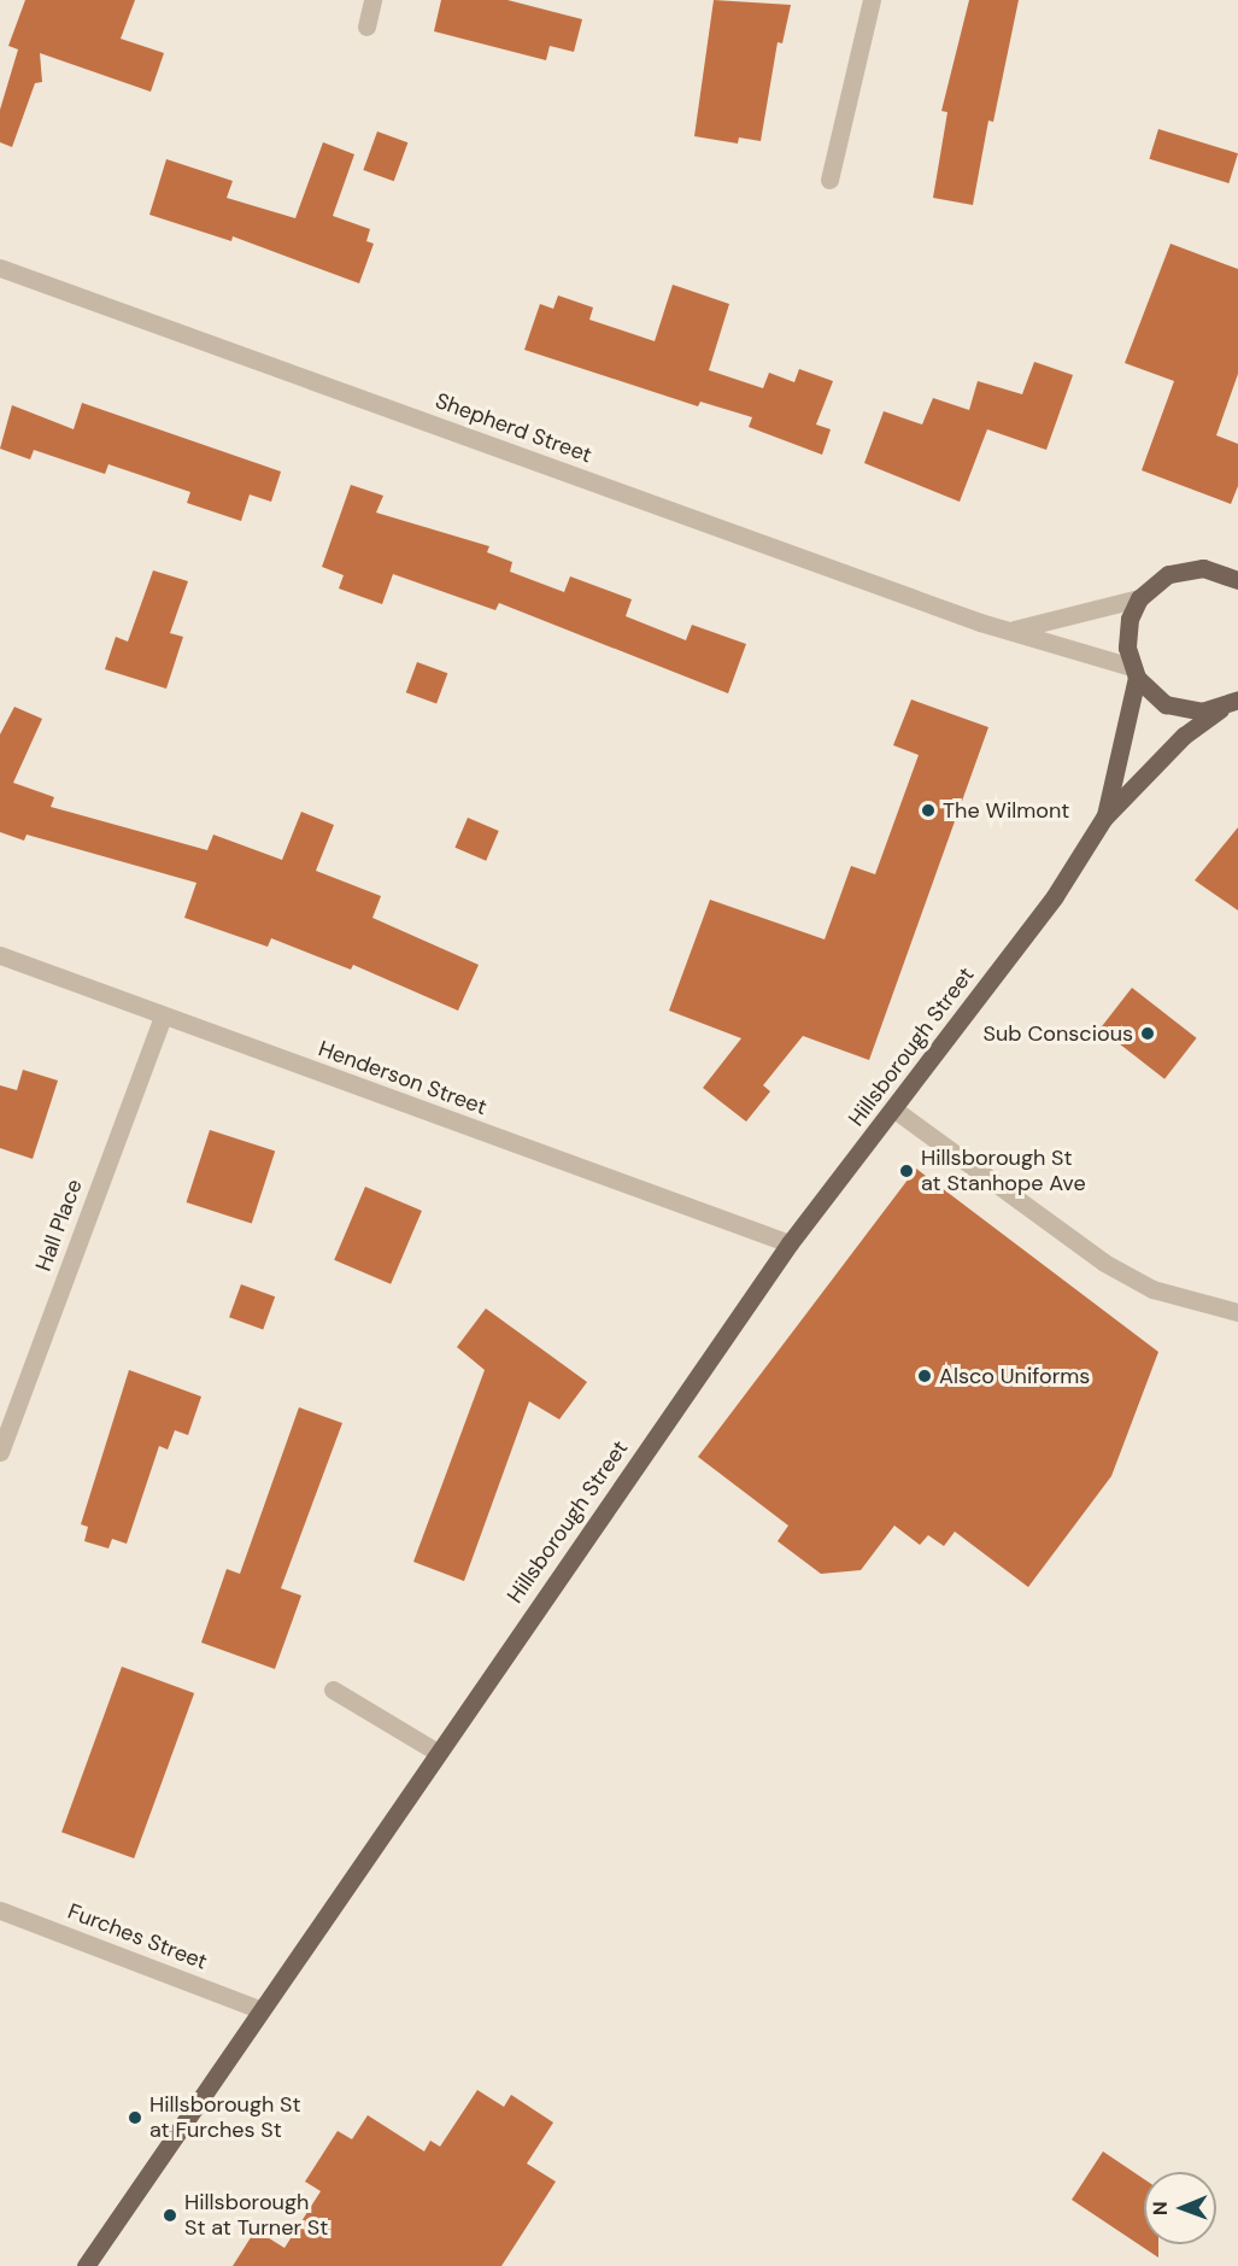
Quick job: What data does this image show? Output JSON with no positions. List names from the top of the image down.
{
  "streets": {
    "main road": ["Hillsborough Street"],
    "street": [
      "Shepherd Street",
      "Henderson Street",
      "Hall Place",
      "Furches Street"
    ]
  },
  "crossings": [
    ["Shepherd Street", "Hillsborough Street"],
    ["Hillsborough Street", "Henderson Street"],
    ["Hillsborough Street", "Furches Street"],
    ["Henderson Street", "Hall Place"]
  ],
  "places": [
    "The Wilmont",
    "Sub Conscious",
    "Hillsborough St at Stanhope Ave",
    "Alsco Uniforms",
    "Hillsborough St at Furches St",
    "Hillsborough St at Turner St"
  ],
  "north": "left"
}
